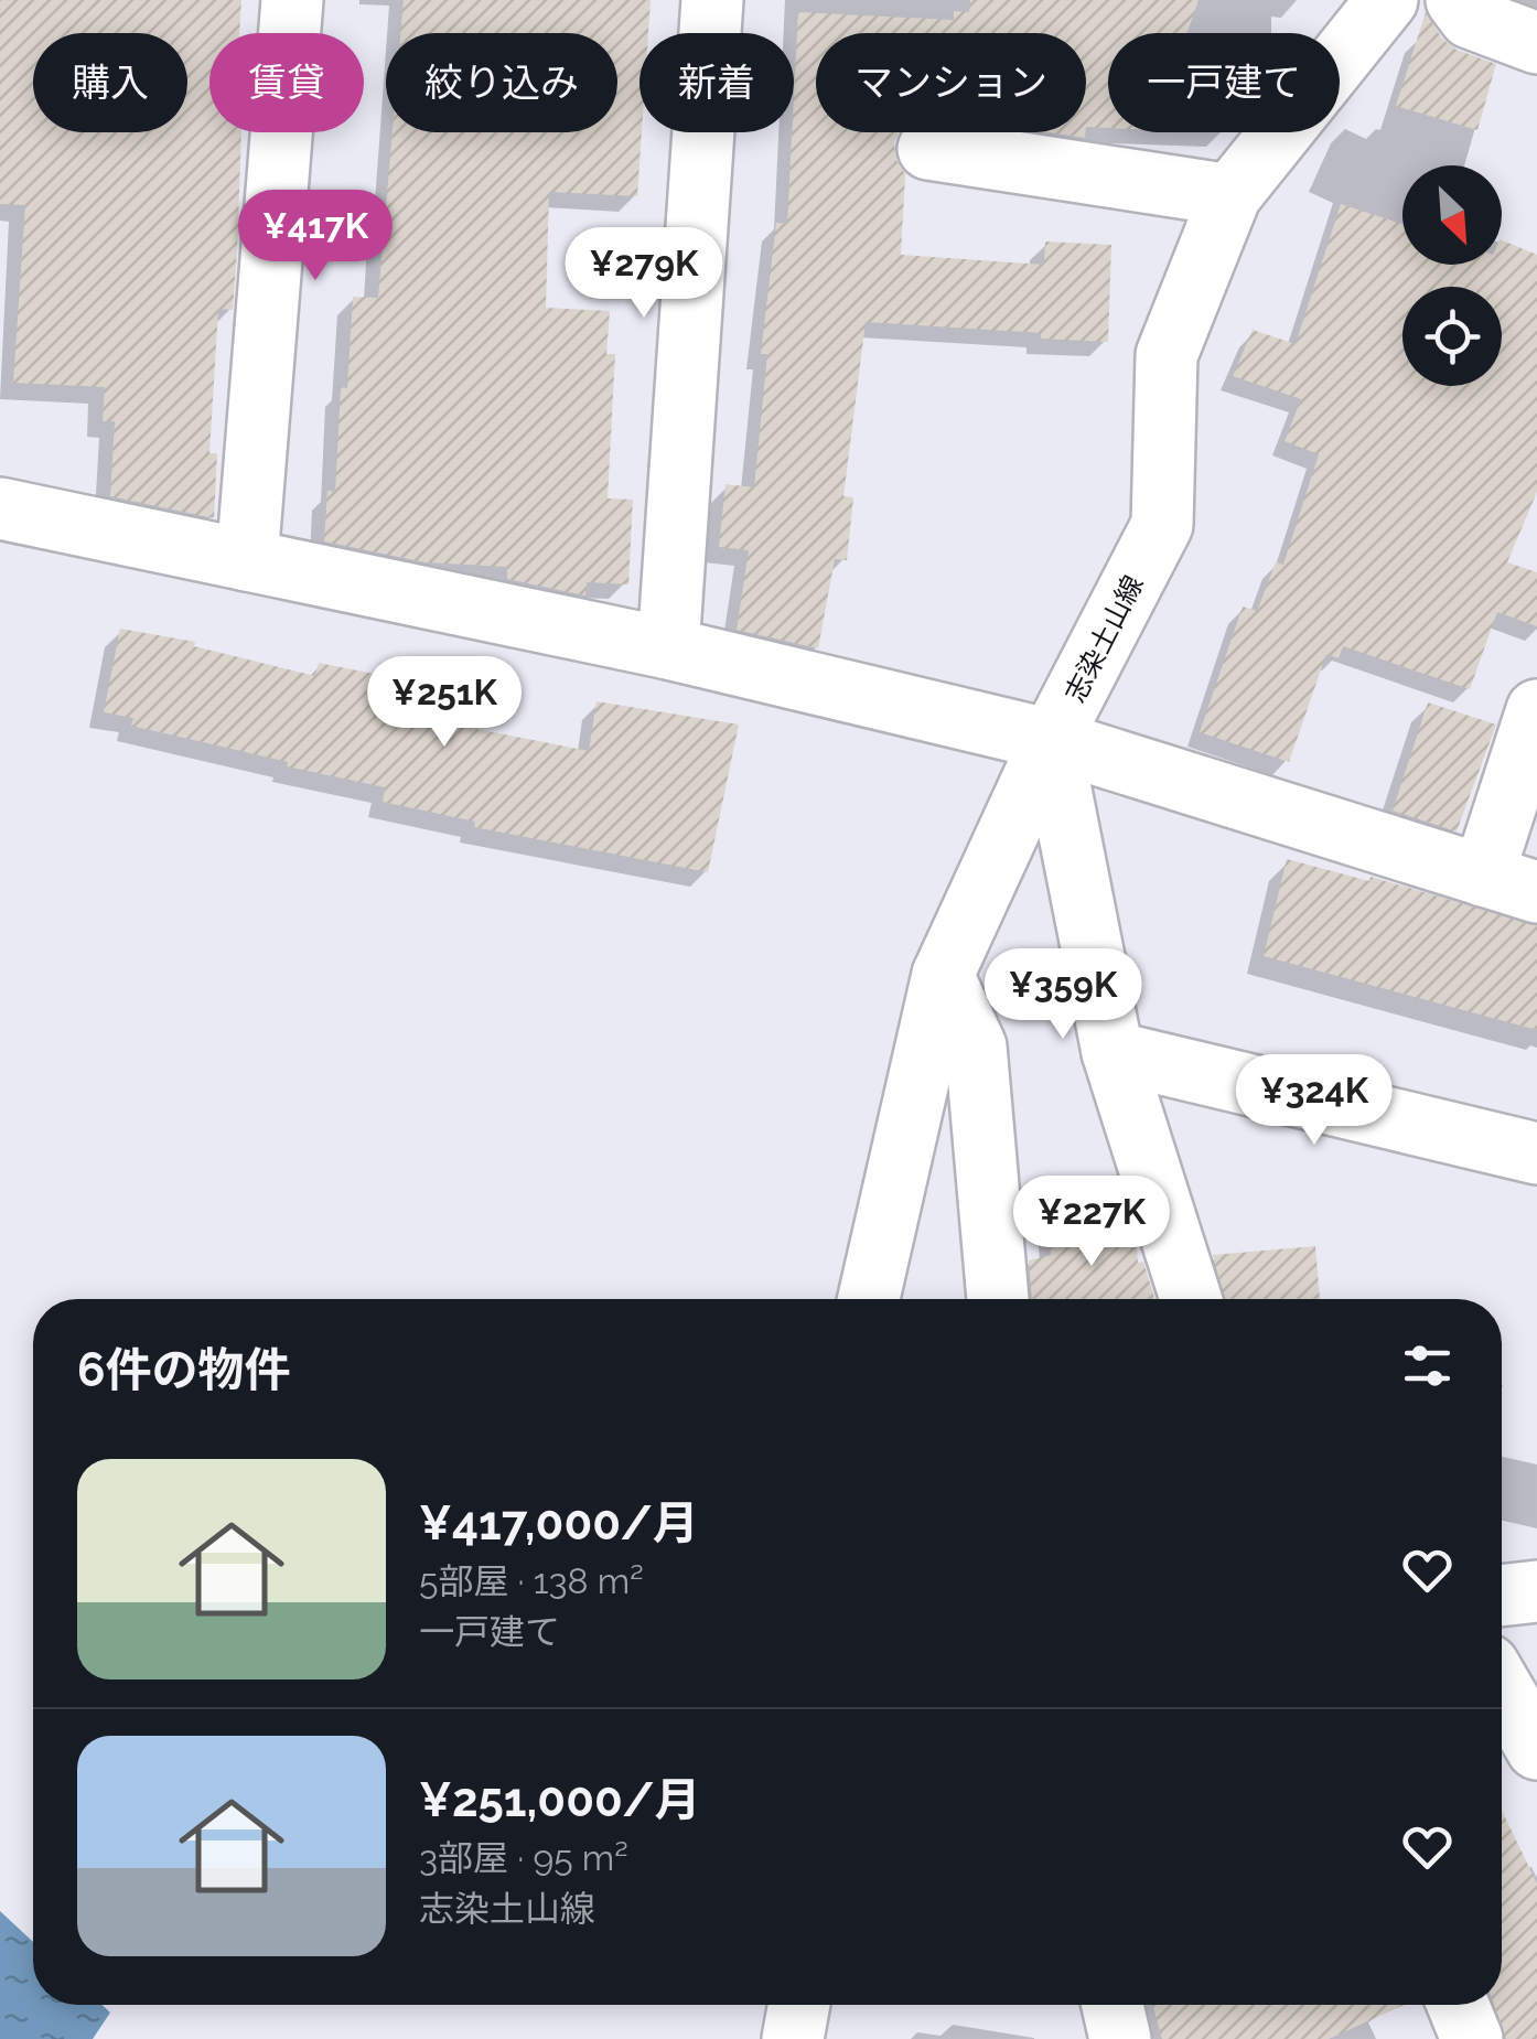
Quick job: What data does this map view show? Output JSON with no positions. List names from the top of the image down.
{
  "streets": {
    "street": ["志染土山線"]
  },
  "north": "bottom right",
  "page": {
    "chip": [
      "購入",
      "賃貸",
      "絞り込み",
      "新着",
      "マンション",
      "一戸建て"
    ],
    "price": [
      "¥417K",
      "¥279K",
      "¥251K",
      "¥359K",
      "¥324K",
      "¥227K"
    ],
    "heading": "6件の物件",
    "list": [
      {
        "name": "¥417,000/月",
        "note": "5部屋 · 138 m² · 一戸建て"
      },
      {
        "name": "¥251,000/月",
        "note": "3部屋 · 95 m² · 志染土山線"
      }
    ]
  }
}
